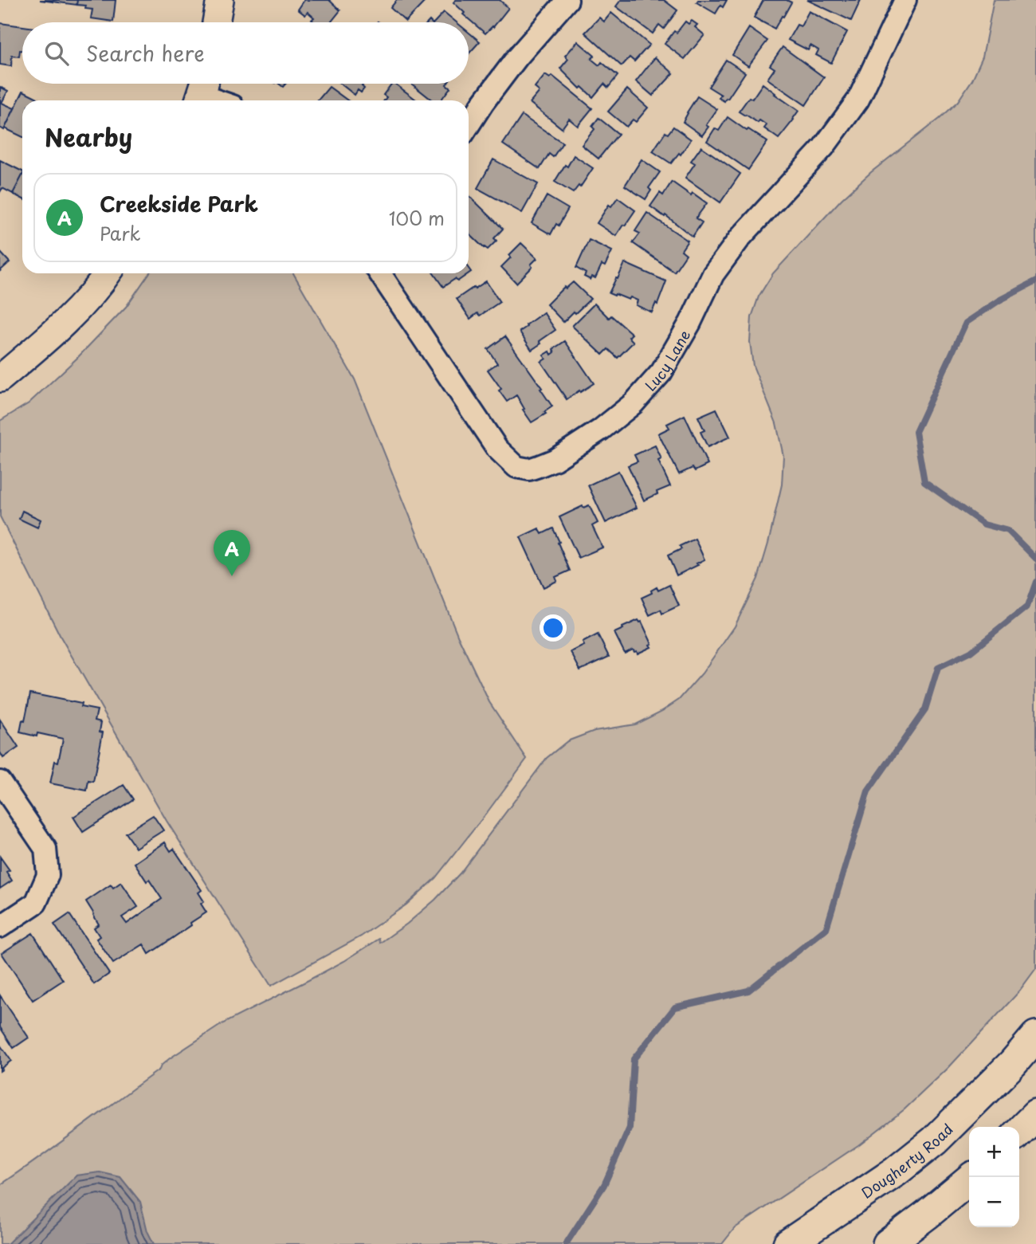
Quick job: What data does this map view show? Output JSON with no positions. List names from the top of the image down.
{
  "streets": {
    "main road": ["Dougherty Road"],
    "street": ["Lucy Lane"]
  },
  "page": {
    "search": "Search here",
    "heading": "Nearby",
    "list": [
      {
        "mark": "A",
        "name": "Creekside Park",
        "note": "Park",
        "value": "100 m"
      }
    ],
    "pins": "A",
    "map_buttons": ["+", "−"]
  }
}
